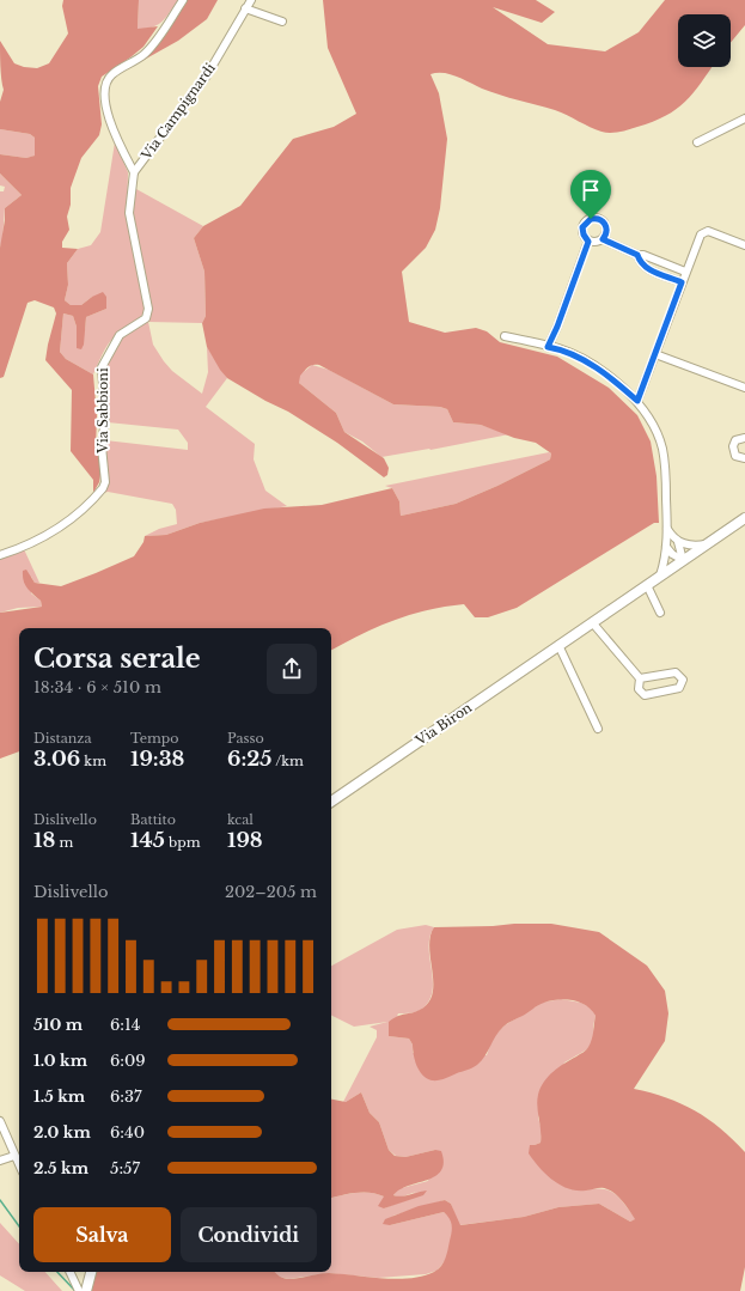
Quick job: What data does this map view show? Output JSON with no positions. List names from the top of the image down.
{
  "streets": {
    "street": ["Via Campignardi", "Via Sabbioni", "Via Biron"]
  },
  "crossings": [
    ["Via Campignardi", "Via Sabbioni"]
  ],
  "page": {
    "heading": ["Corsa serale", "18:34 · 6 × 510 m"],
    "stats": [
      ["Distanza", "3.06 km"],
      ["Tempo", "19:38"],
      ["Passo", "6:25 /km"],
      ["Dislivello", "18 m"],
      ["Battito", "145 bpm"],
      ["kcal", "198"]
    ],
    "chart": ["Dislivello", "202–205 m"],
    "list": [
      {
        "name": "510 m",
        "note": "6:14"
      },
      {
        "name": "1.0 km",
        "note": "6:09"
      },
      {
        "name": "1.5 km",
        "note": "6:37"
      },
      {
        "name": "2.0 km",
        "note": "6:40"
      },
      {
        "name": "2.5 km",
        "note": "5:57"
      }
    ],
    "buttons": ["Salva", "Condividi"]
  }
}
